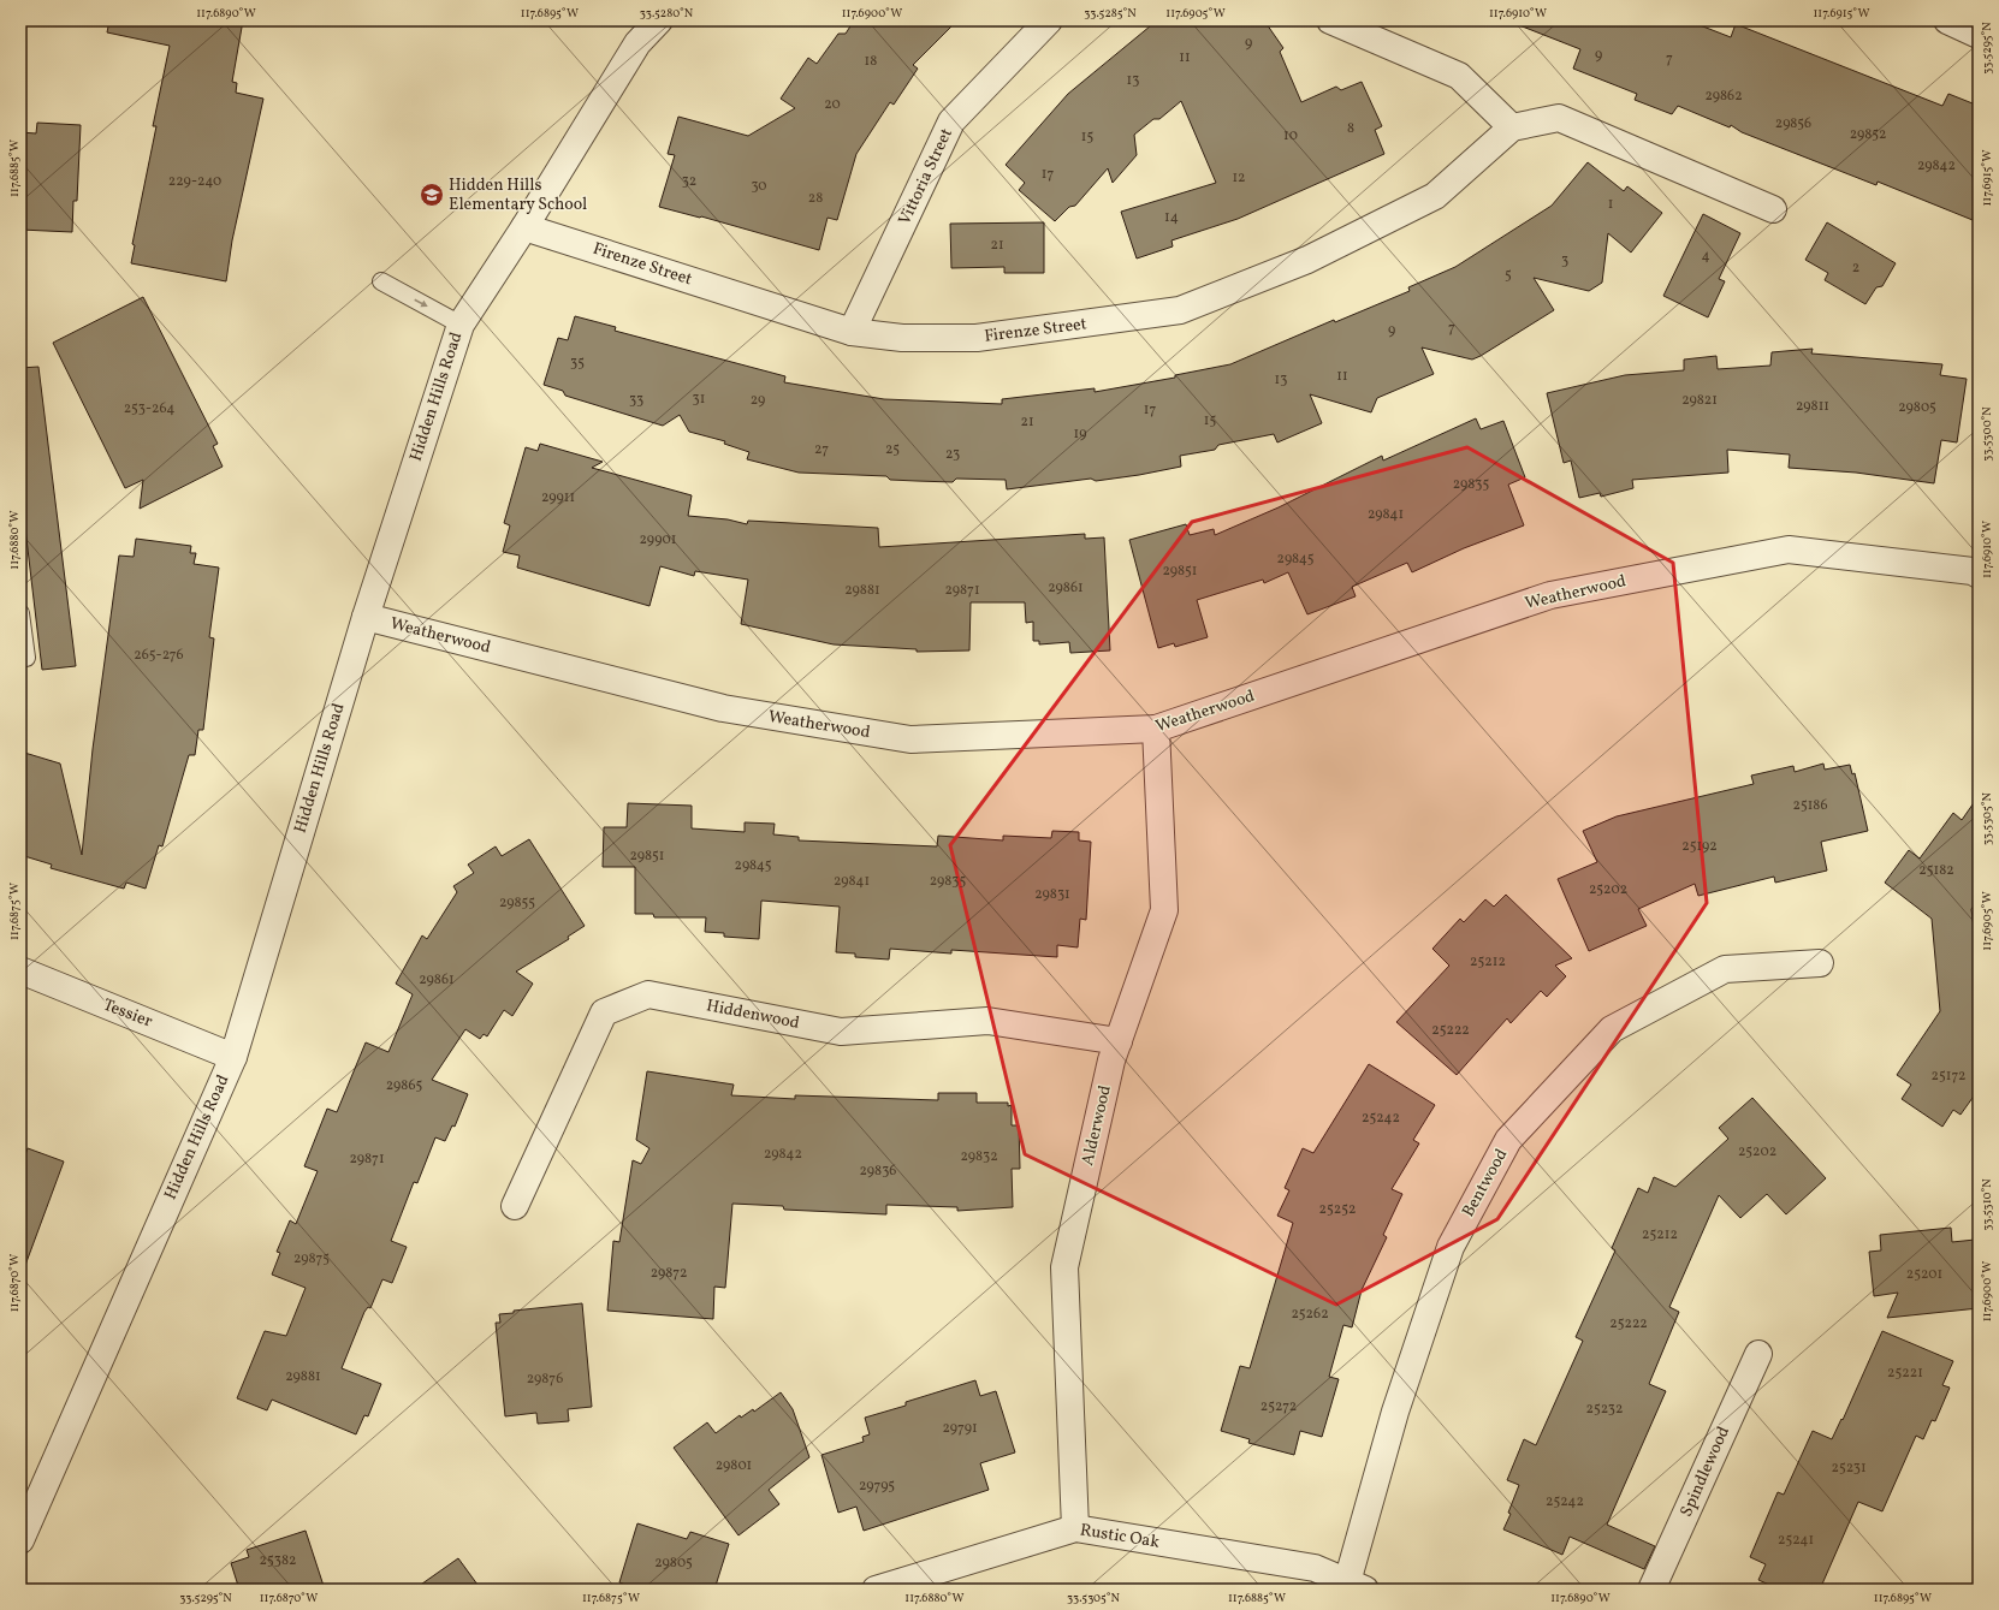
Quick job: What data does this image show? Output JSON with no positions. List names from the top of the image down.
{
  "streets": {
    "street": [
      "Vittoria Street",
      "Firenze Street",
      "Hidden Hills Road",
      "Weatherwood",
      "Tessier",
      "Hiddenwood",
      "Alderwood",
      "Bentwood",
      "Spindlewood",
      "Rustic Oak"
    ]
  },
  "crossings": [
    ["Vittoria Street", "Firenze Street"],
    ["Firenze Street", "Hidden Hills Road"],
    ["Hidden Hills Road", "Weatherwood"],
    ["Hidden Hills Road", "Tessier"],
    ["Weatherwood", "Alderwood"],
    ["Hiddenwood", "Alderwood"],
    ["Alderwood", "Rustic Oak"],
    ["Bentwood", "Rustic Oak"]
  ],
  "places": {
    "school or university": ["Hidden Hills Elementary School"]
  },
  "house_numbers": [
    "9",
    "9",
    "11",
    "7",
    "18",
    "13",
    "29862",
    "20",
    "29856",
    "8",
    "29852",
    "10",
    "15",
    "29842",
    "17",
    "12",
    "229-240",
    "32",
    "30",
    "28",
    "1",
    "14",
    "21",
    "4",
    "3",
    "2",
    "5",
    "7",
    "9",
    "35",
    "11",
    "13",
    "31",
    "33",
    "29",
    "29821",
    "29811",
    "29805",
    "253-264",
    "17",
    "15",
    "21",
    "19",
    "27",
    "25",
    "23",
    "29835",
    "29911",
    "29841",
    "29901",
    "29845",
    "29851",
    "29861",
    "29881",
    "29871",
    "265-276",
    "25186",
    "25192",
    "29851",
    "29845",
    "25182",
    "29841",
    "29835",
    "25202",
    "29831",
    "29855",
    "25212",
    "29861",
    "25222",
    "25172",
    "29865",
    "25242",
    "25202",
    "29842",
    "29832",
    "29871",
    "29836",
    "25252",
    "25212",
    "29875",
    "29872",
    "25201",
    "25262",
    "25222",
    "25221",
    "29881",
    "29876",
    "25272",
    "25232",
    "29791",
    "29801",
    "25231",
    "29795",
    "25242",
    "25241",
    "25382",
    "29805"
  ],
  "coordinates": [
    "117.6890°W",
    "117.6895°W",
    "33.5280°N",
    "117.6900°W",
    "33.5285°N",
    "117.6905°W",
    "117.6910°W",
    "117.6915°W",
    "33.5295°N",
    "117.6885°W",
    "33.5300°N",
    "117.6880°W",
    "33.5305°N",
    "117.6875°W",
    "33.5310°N",
    "117.6870°W"
  ]
}
